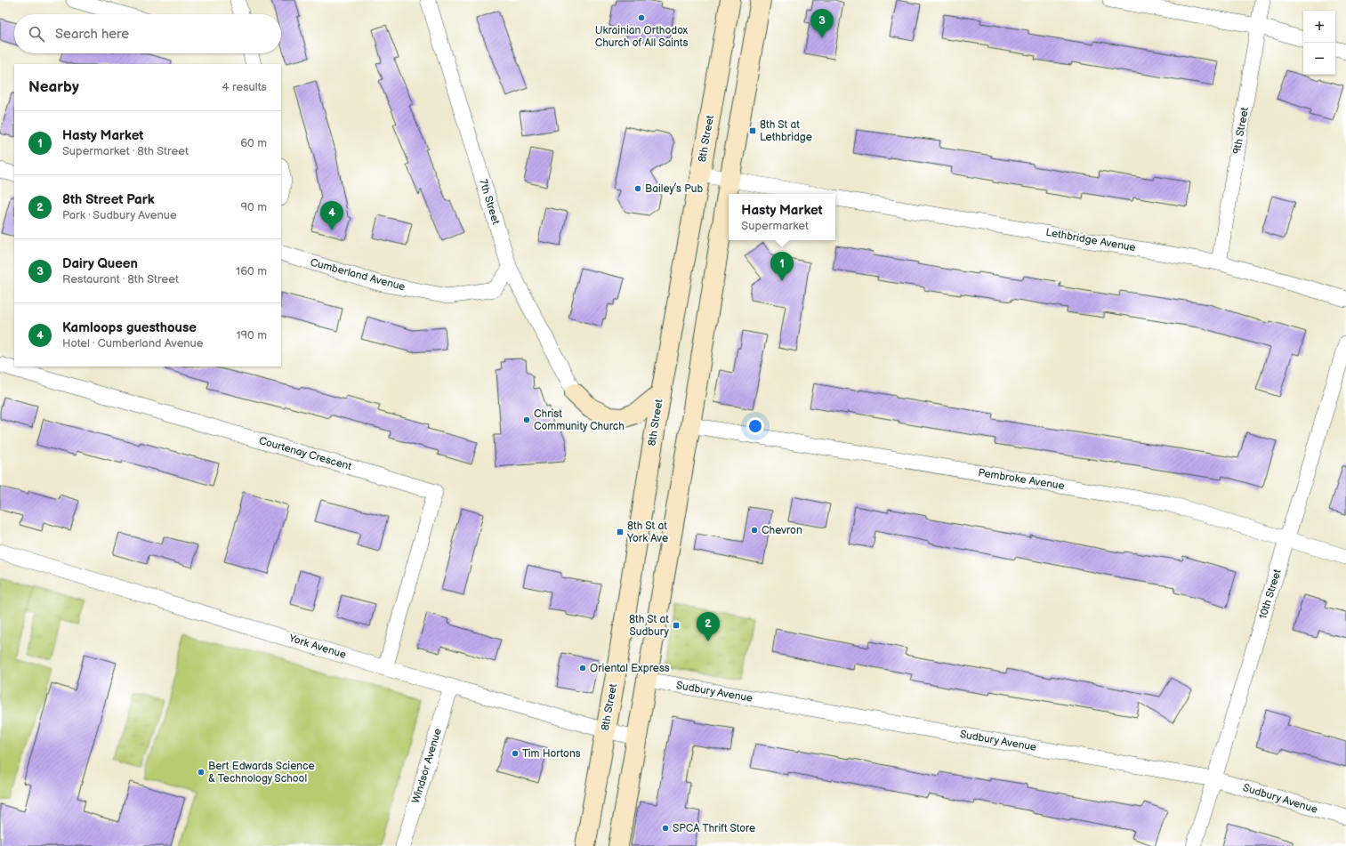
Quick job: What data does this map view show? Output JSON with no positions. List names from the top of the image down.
{
  "streets": {
    "main road": ["8th Street"],
    "street": [
      "9th Street",
      "7th Street",
      "Lethbridge Avenue",
      "Cumberland Avenue",
      "Courtenay Crescent",
      "Pembroke Avenue",
      "10th Street",
      "York Avenue",
      "Sudbury Avenue",
      "Windsor Avenue"
    ]
  },
  "crossings": [
    ["9th Street", "Lethbridge Avenue"],
    ["8th Street", "York Avenue"],
    ["7th Street", "Cumberland Avenue"],
    ["Courtenay Crescent", "York Avenue"],
    ["Pembroke Avenue", "10th Street"],
    ["10th Street", "Sudbury Avenue"],
    ["York Avenue", "Windsor Avenue"]
  ],
  "places": {
    "other": [
      "Ukrainian Orthodox Church of All Saints",
      "Bailey’s Pub",
      "Christ Community Church",
      "Chevron",
      "Oriental Express",
      "Tim Hortons",
      "Bert Edwards Science & Technology School",
      "SPCA Thrift Store"
    ],
    "transit": ["8th St at Lethbridge", "8th St at York Ave", "8th St at Sudbury"]
  },
  "page": {
    "pins": [
      "3",
      "4",
      "1",
      "2"
    ],
    "map_buttons": ["+", "−"],
    "search": "Search here",
    "heading": ["Nearby", "4 results"],
    "list": [
      {
        "mark": "1",
        "name": "Hasty Market",
        "note": "Supermarket · 8th Street",
        "value": "60 m"
      },
      {
        "mark": "2",
        "name": "8th Street Park",
        "note": "Park · Sudbury Avenue",
        "value": "90 m"
      },
      {
        "mark": "3",
        "name": "Dairy Queen",
        "note": "Restaurant · 8th Street",
        "value": "160 m"
      },
      {
        "mark": "4",
        "name": "Kamloops guesthouse",
        "note": "Hotel · Cumberland Avenue",
        "value": "190 m"
      }
    ],
    "popup": ["Hasty Market", "Supermarket"]
  }
}
